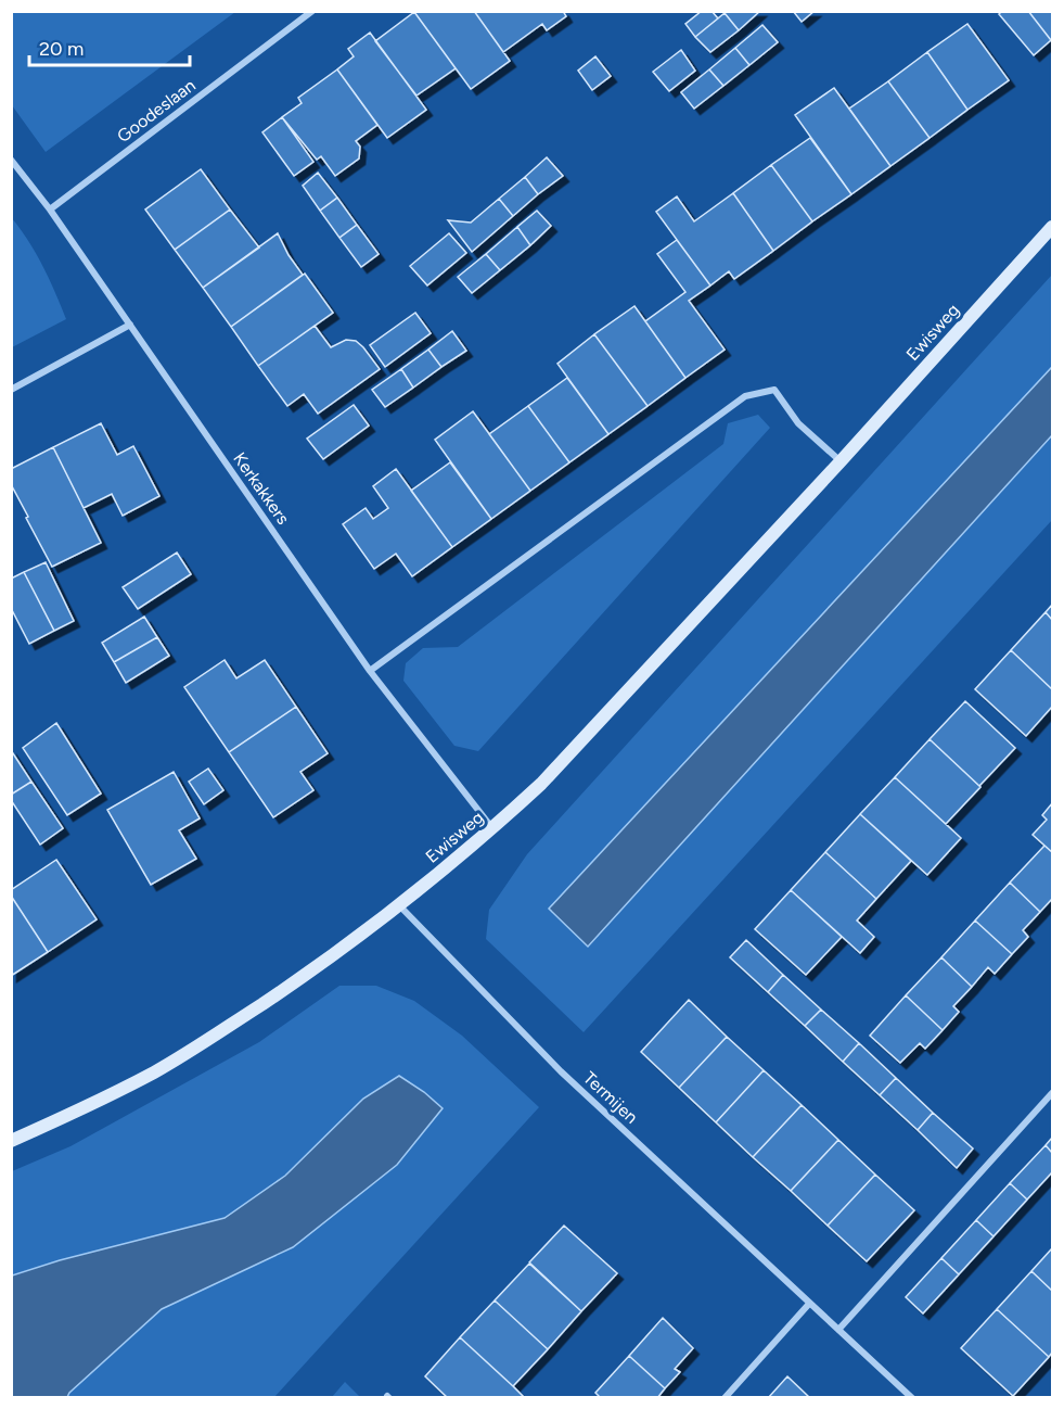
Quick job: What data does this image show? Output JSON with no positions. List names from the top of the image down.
{
  "streets": {
    "street": [
      "Goodeslaan",
      "Ewisweg",
      "Kerkakkers",
      "Termijen"
    ]
  },
  "crossings": [
    ["Goodeslaan", "Kerkakkers"],
    ["Ewisweg", "Kerkakkers"],
    ["Ewisweg", "Termijen"]
  ],
  "scale_bar": "20 m"
}
